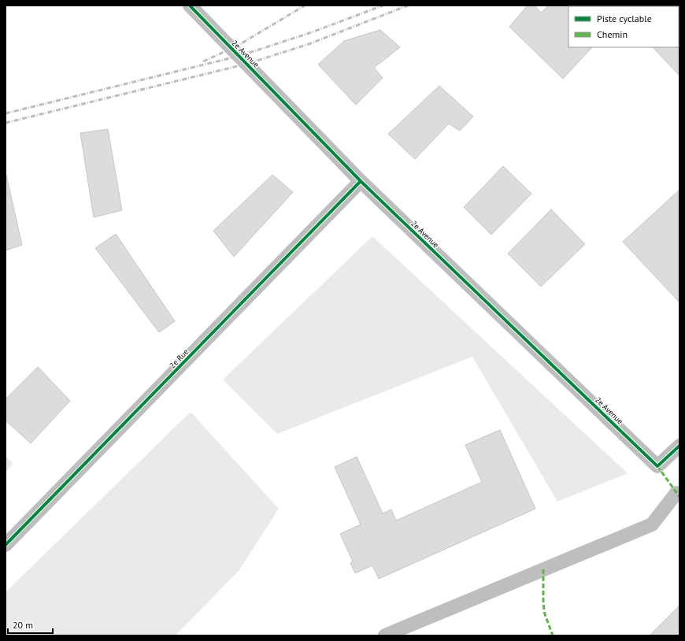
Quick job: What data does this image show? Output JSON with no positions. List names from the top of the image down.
{
  "streets": {
    "street": ["2e Avenue", "2e Rue"]
  },
  "crossings": [
    ["2e Avenue", "2e Rue"]
  ],
  "legend": ["Piste cyclable", "Chemin"],
  "scale_bar": "20 m"
}
